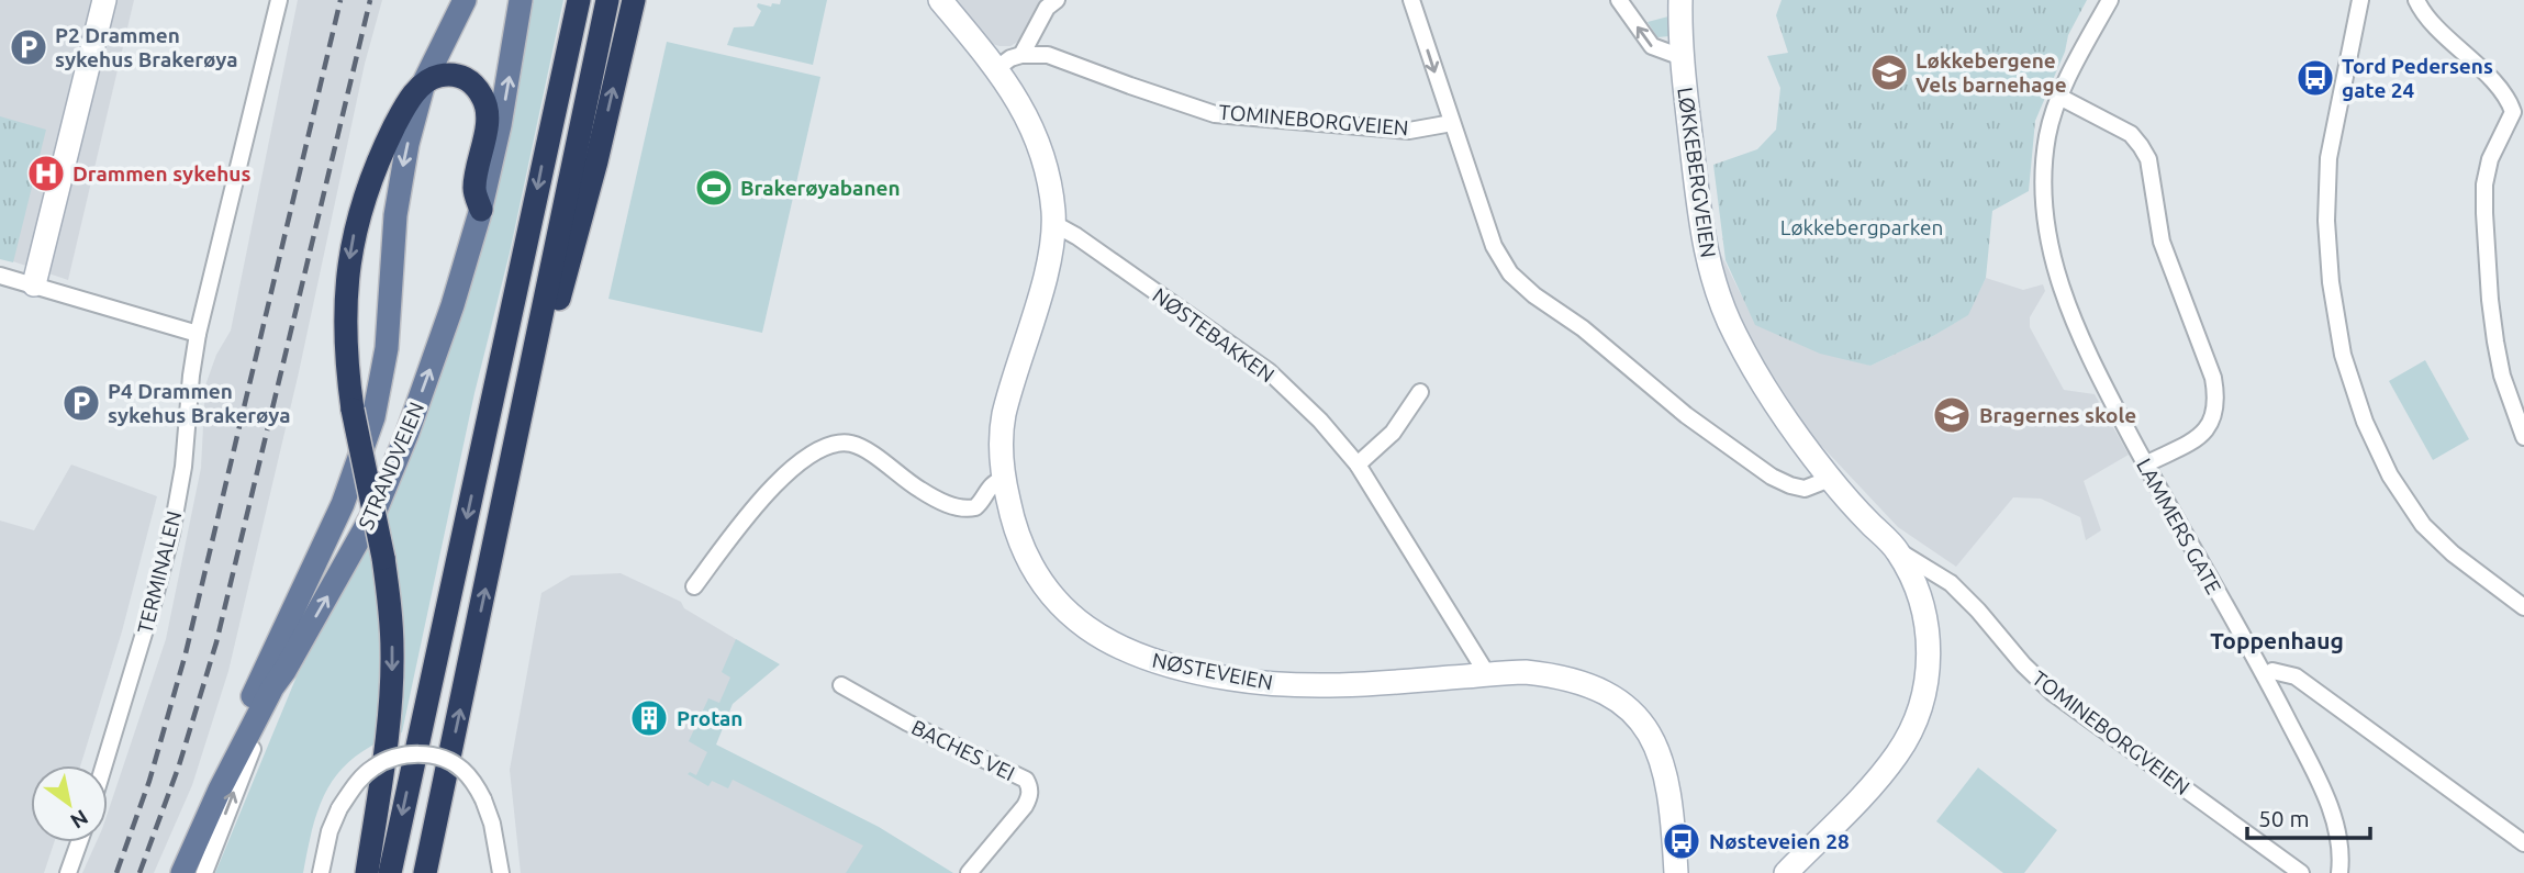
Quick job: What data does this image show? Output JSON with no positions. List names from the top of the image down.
{
  "streets": {
    "main road": ["LØKKEBERGVEIEN", "STRANDVEIEN", "NØSTEVEIEN"],
    "street": [
      "TOMINEBORGVEIEN",
      "NØSTEBAKKEN",
      "LAMMERS GATE",
      "TERMINALEN",
      "BACHES VEI"
    ]
  },
  "crossings": [
    ["TOMINEBORGVEIEN", "LØKKEBERGVEIEN"],
    ["NØSTEBAKKEN", "NØSTEVEIEN"]
  ],
  "districts": ["Toppenhaug"],
  "parks": ["Løkkebergparken"],
  "places": {
    "parking": ["P2 Drammen sykehus Brakerøya", "P4 Drammen sykehus Brakerøya"],
    "school or university": ["Løkkebergene Vels barnehage", "Bragernes skole"],
    "bus stop": ["Tord Pedersens gate 24", "Nøsteveien 28"],
    "hospital": ["Drammen sykehus"],
    "sports": ["Brakerøyabanen"],
    "building": ["Protan"]
  },
  "scale_bar": "50 m",
  "north": "bottom right"
}
